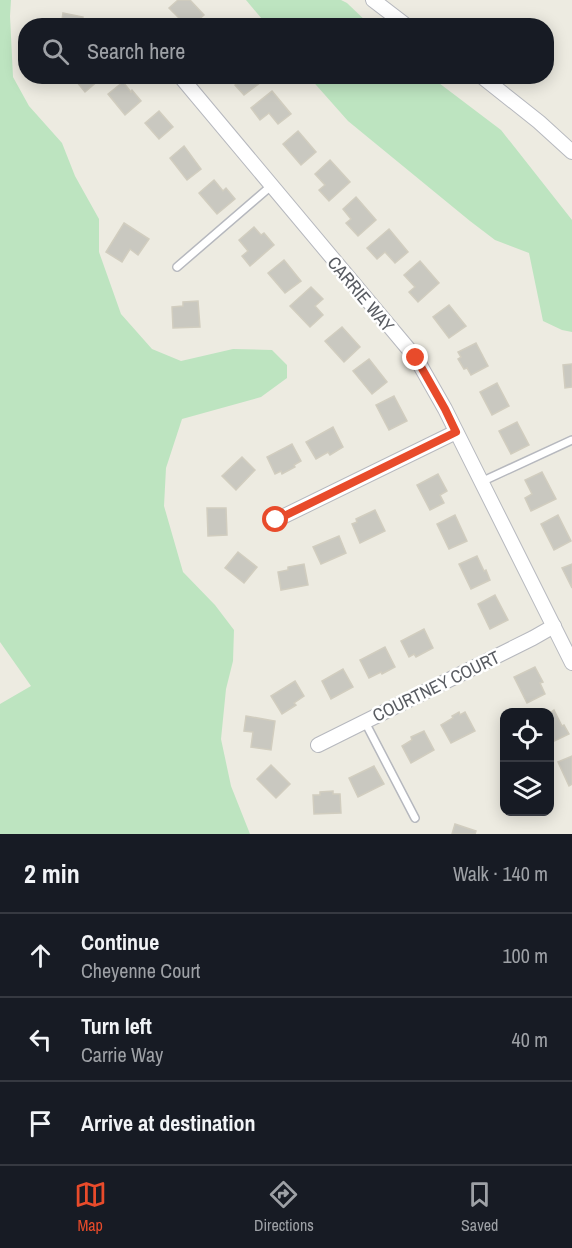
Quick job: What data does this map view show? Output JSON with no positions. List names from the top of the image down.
{
  "streets": {
    "street": ["CARRIE WAY", "COURTNEY COURT"]
  },
  "crossings": [
    ["CARRIE WAY", "COURTNEY COURT"]
  ],
  "page": {
    "search": "Search here",
    "heading": ["2 min", "Walk · 140 m"],
    "list": [
      ["Continue", "Cheyenne Court", "100 m"],
      ["Turn left", "Carrie Way", "40 m"],
      "Arrive at destination"
    ],
    "nav": ["Map", "Directions", "Saved"]
  }
}
